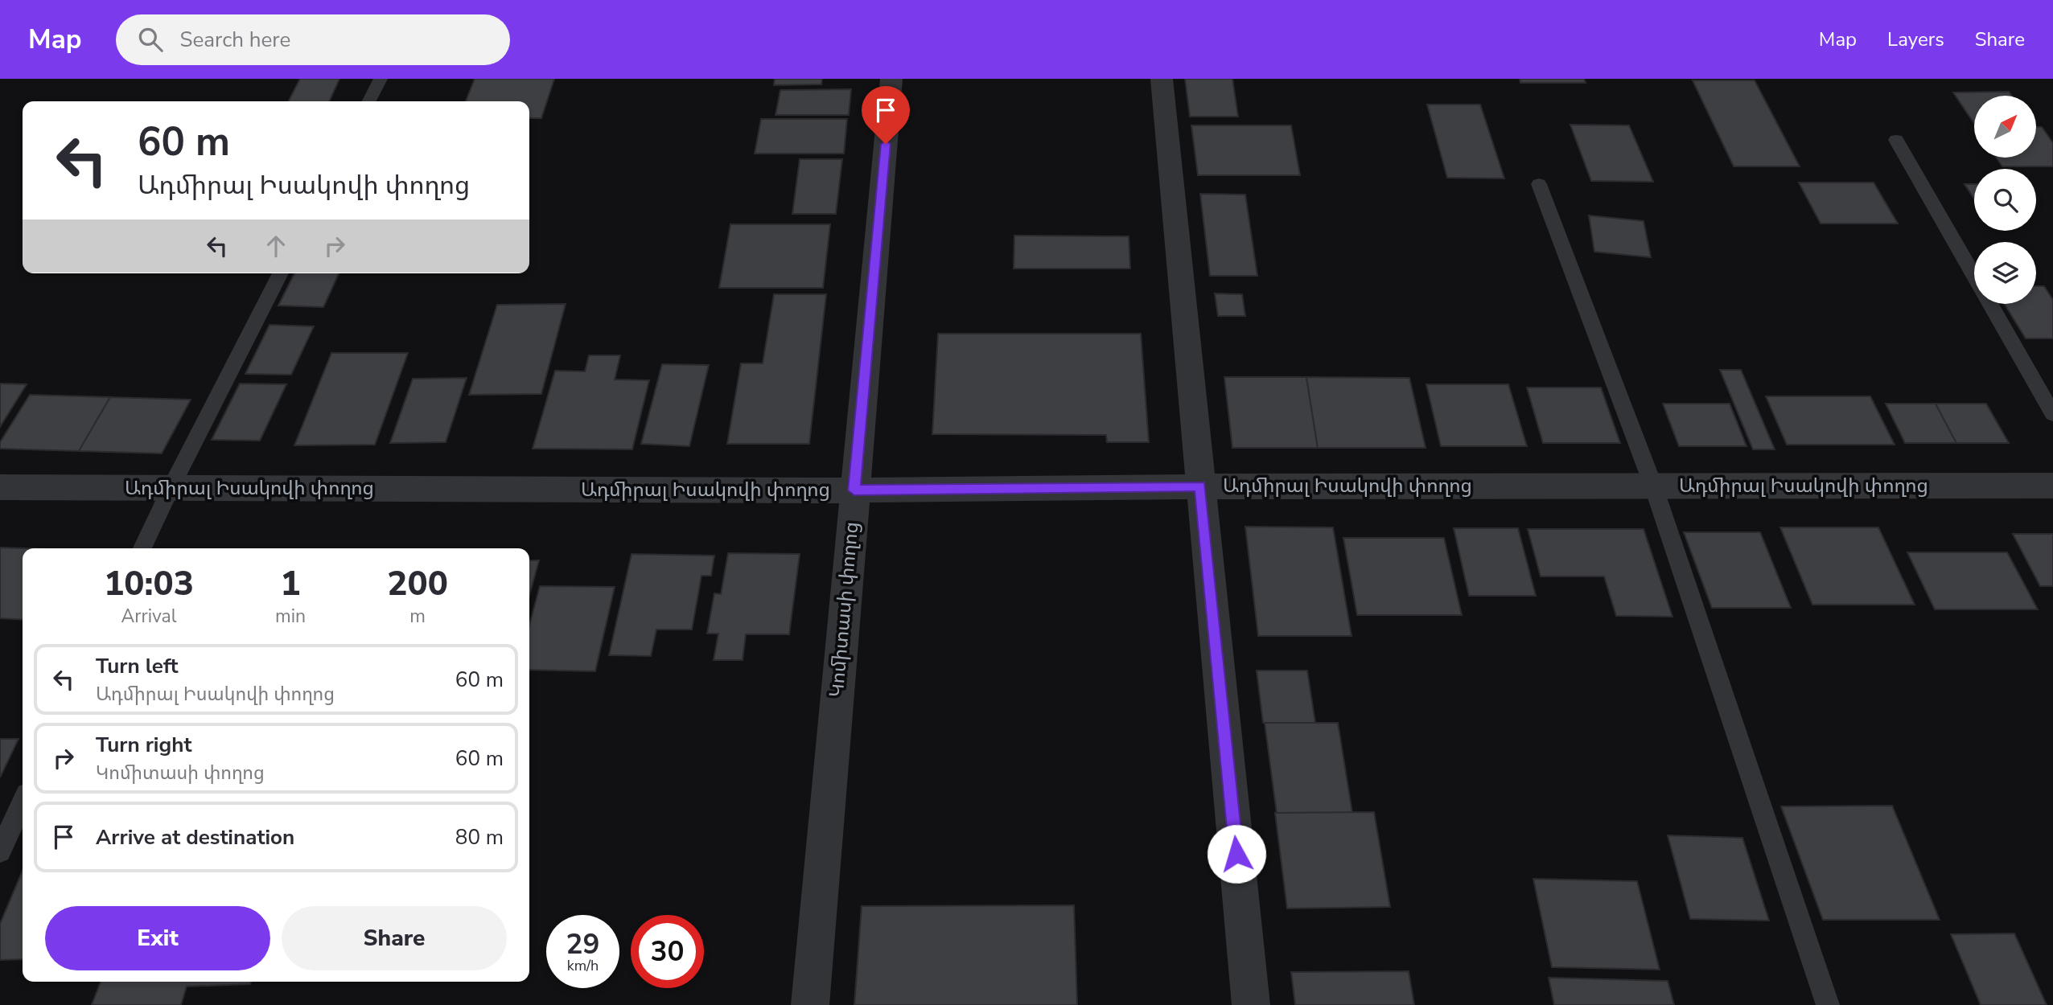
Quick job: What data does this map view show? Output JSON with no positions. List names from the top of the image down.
{
  "streets": {
    "street": ["Ադմիրալ Իսակովի փողոց", "Կոմիտասի փողոց"]
  },
  "crossings": [
    ["Ադմիրալ Իսակովի փողոց", "Կոմիտասի փողոց"]
  ],
  "north": "top right",
  "page": {
    "header": "Map",
    "search": "Search here",
    "nav": ["Map", "Layers", "Share"],
    "turn": ["60 m", "Ադմիրալ Իսակովի փողոց"],
    "eta": [
      "10:03",
      "Arrival",
      "1",
      "min",
      "200",
      "m"
    ],
    "list": [
      {
        "name": "Turn left",
        "note": "Ադմիրալ Իսակովի փողոց",
        "value": "60 m"
      },
      {
        "name": "Turn right",
        "note": "Կոմիտասի փողոց",
        "value": "60 m"
      },
      {
        "name": "Arrive at destination",
        "value": "80 m"
      }
    ],
    "buttons": ["Exit", "Share"],
    "speed": "29 km/h",
    "limit": "30"
  }
}
